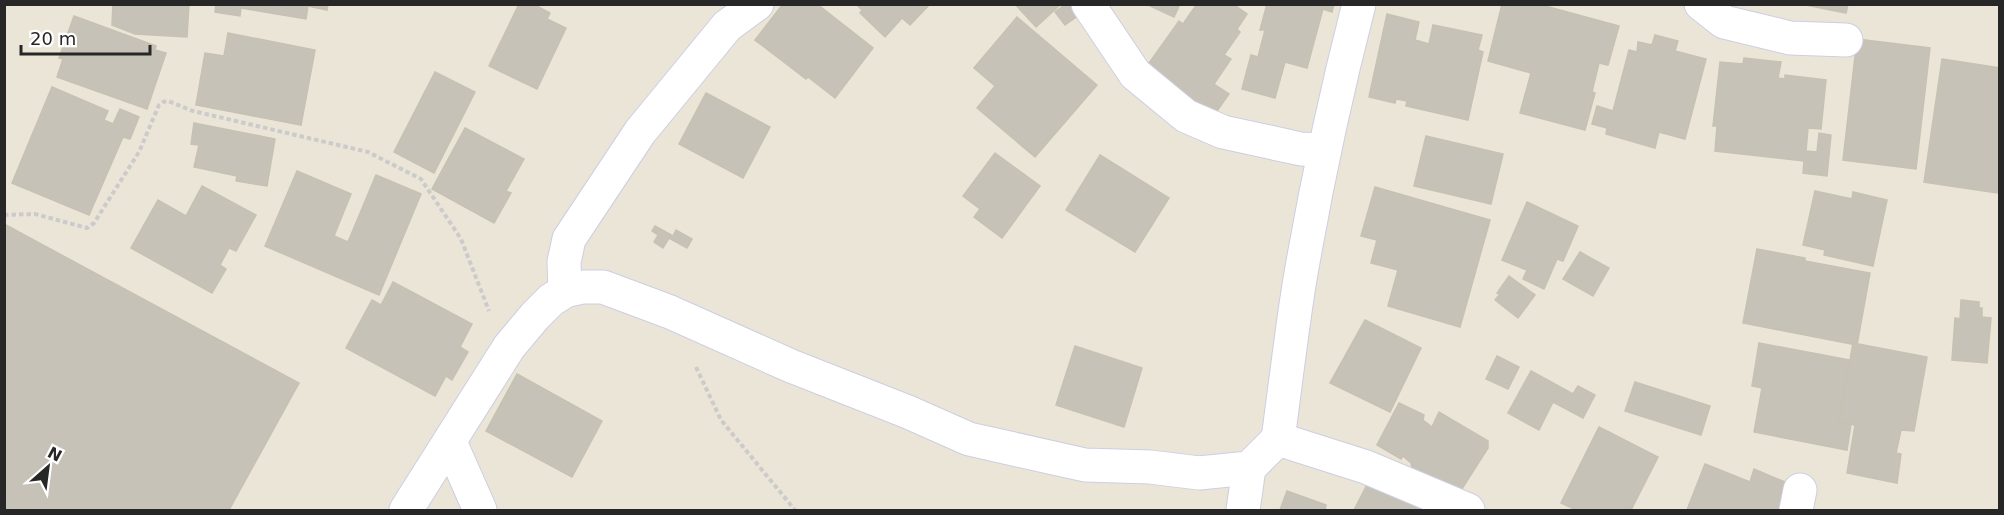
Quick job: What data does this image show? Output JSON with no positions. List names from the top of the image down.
{
  "scale_bar": "20 m",
  "north": "top right"
}
